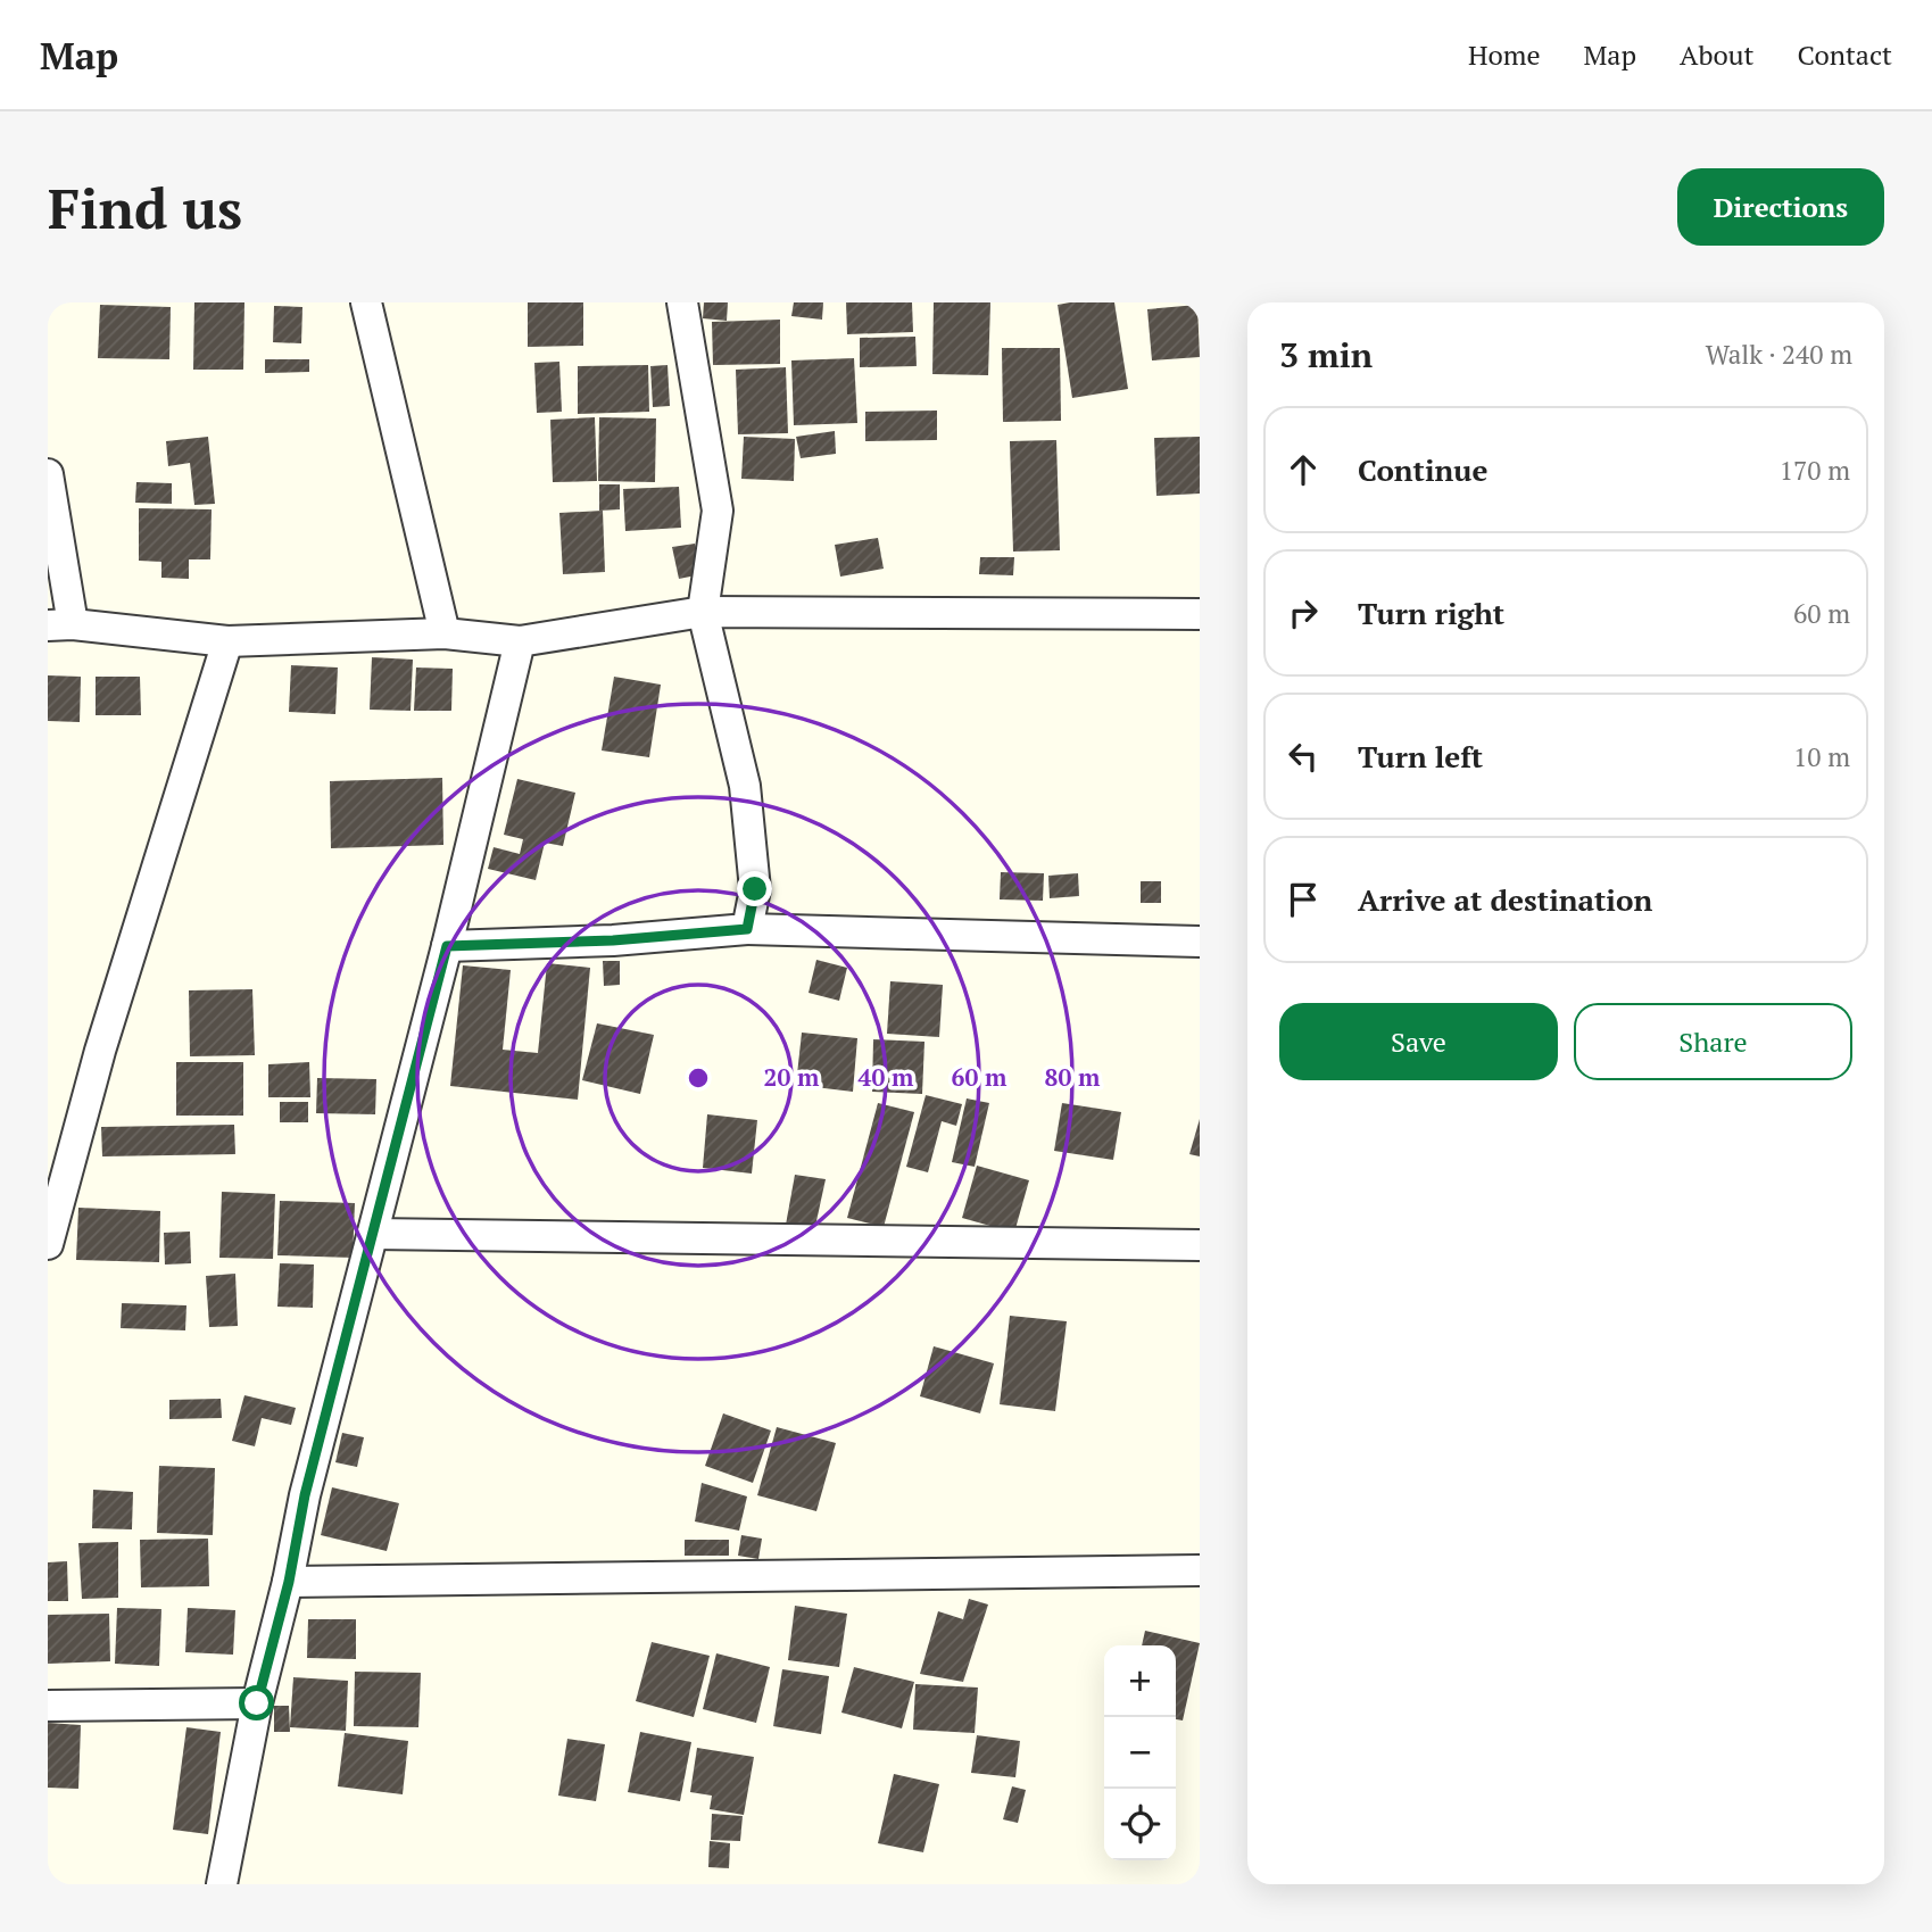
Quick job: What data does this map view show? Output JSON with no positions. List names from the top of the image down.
{
  "page": {
    "header": "Map",
    "nav": [
      "Home",
      "Map",
      "About",
      "Contact"
    ],
    "buttons": [
      "Directions",
      ["Save", "Share"]
    ],
    "title": "Find us",
    "heading": ["3 min", "Walk · 240 m"],
    "list": [
      ["Continue", "170 m"],
      ["Turn right", "60 m"],
      ["Turn left", "10 m"],
      "Arrive at destination"
    ],
    "map_buttons": ["+", "−"]
  },
  "rings": [
    "20 m",
    "40 m",
    "60 m",
    "80 m"
  ]
}
